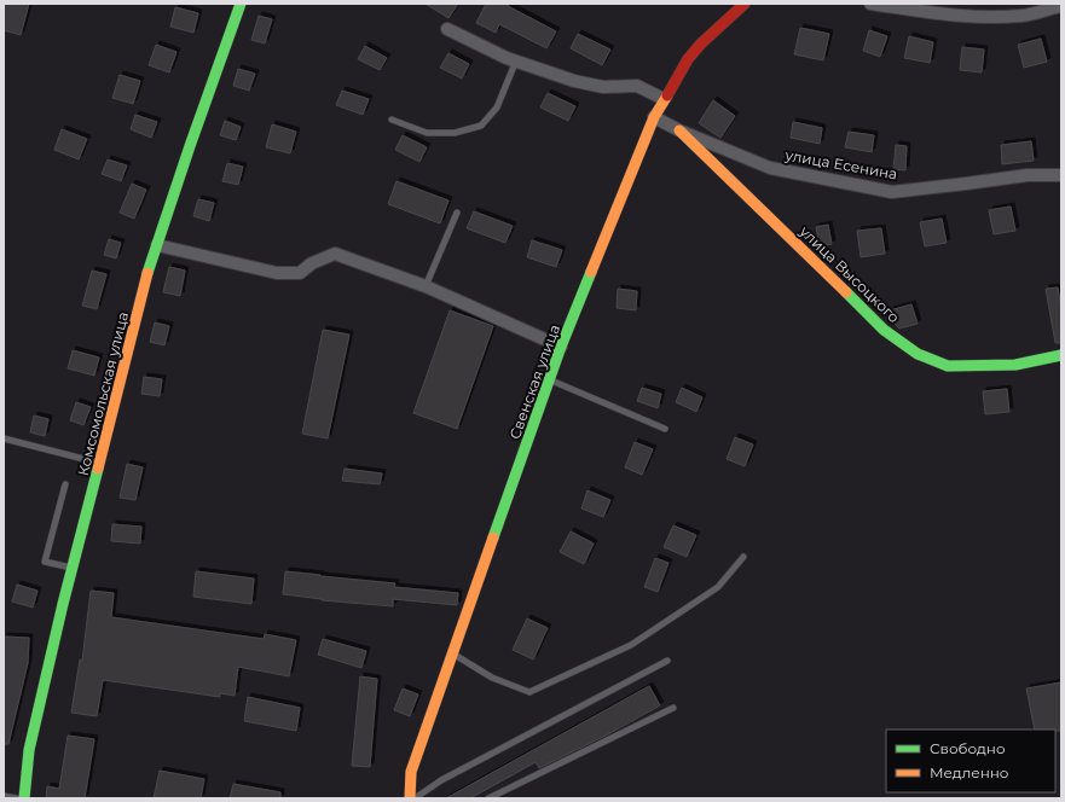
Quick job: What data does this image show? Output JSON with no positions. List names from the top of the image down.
{
  "streets": {
    "street": [
      "улица Есенина",
      "улица Высоцкого",
      "Свенская улица",
      "Комсомольская улица"
    ]
  },
  "crossings": [
    ["улица Есенина", "улица Высоцкого"],
    ["улица Есенина", "Свенская улица"]
  ],
  "legend": ["Свободно", "Медленно"]
}
